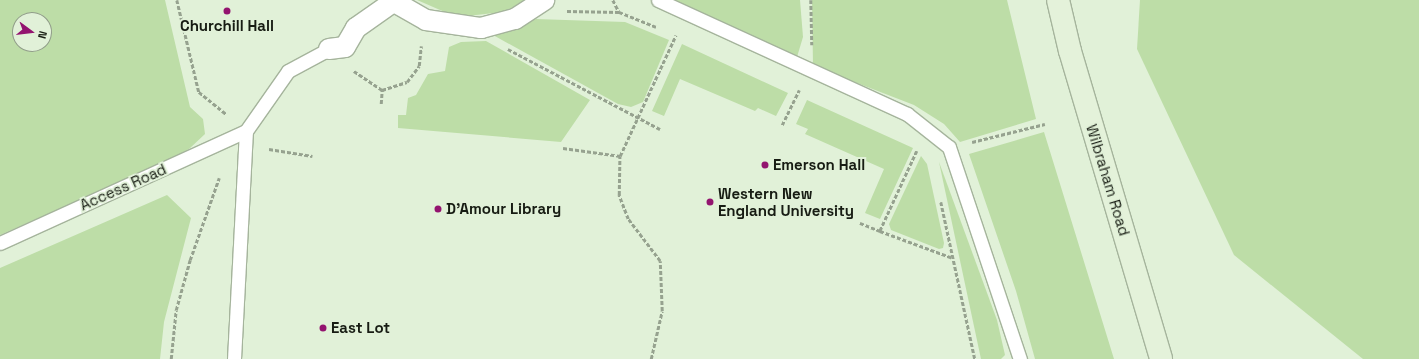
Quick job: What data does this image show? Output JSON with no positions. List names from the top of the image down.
{
  "streets": {
    "main road": ["Wilbraham Road"],
    "lane": ["Access Road"]
  },
  "places": [
    "Churchill Hall",
    "Emerson Hall",
    "Western New England University",
    "D’Amour Library",
    "East Lot"
  ],
  "north": "right"
}
